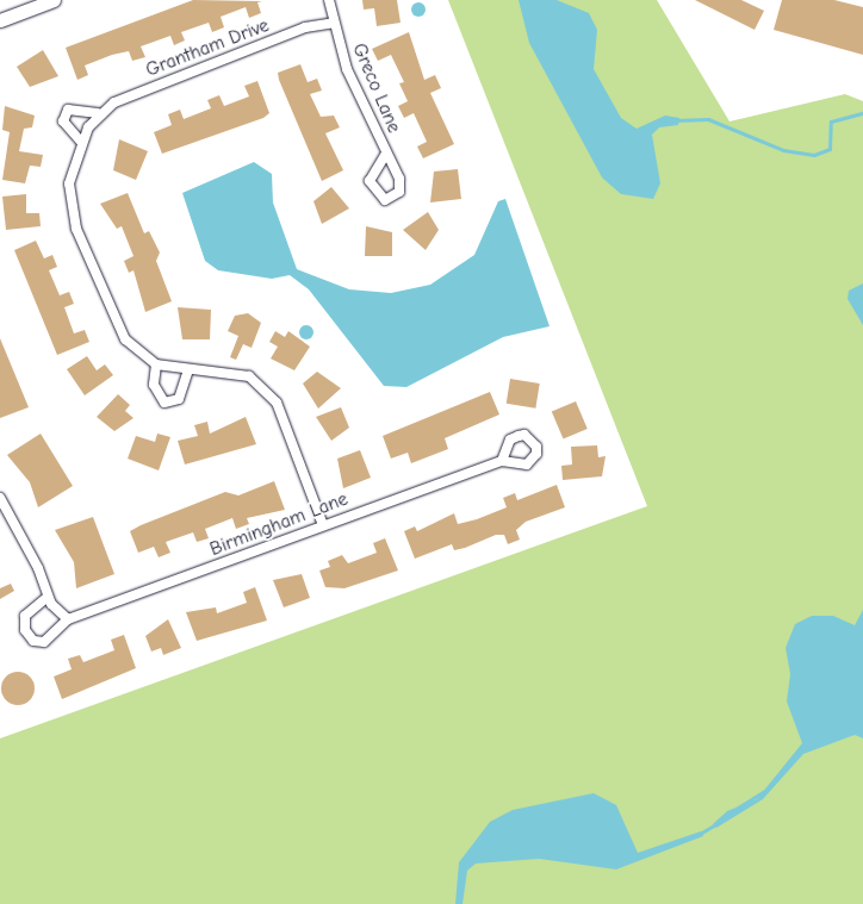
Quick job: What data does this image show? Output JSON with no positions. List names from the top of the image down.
{
  "streets": {
    "street": ["Grantham Drive", "Greco Lane", "Birmingham Lane"]
  },
  "crossings": [
    ["Grantham Drive", "Greco Lane"]
  ]
}
